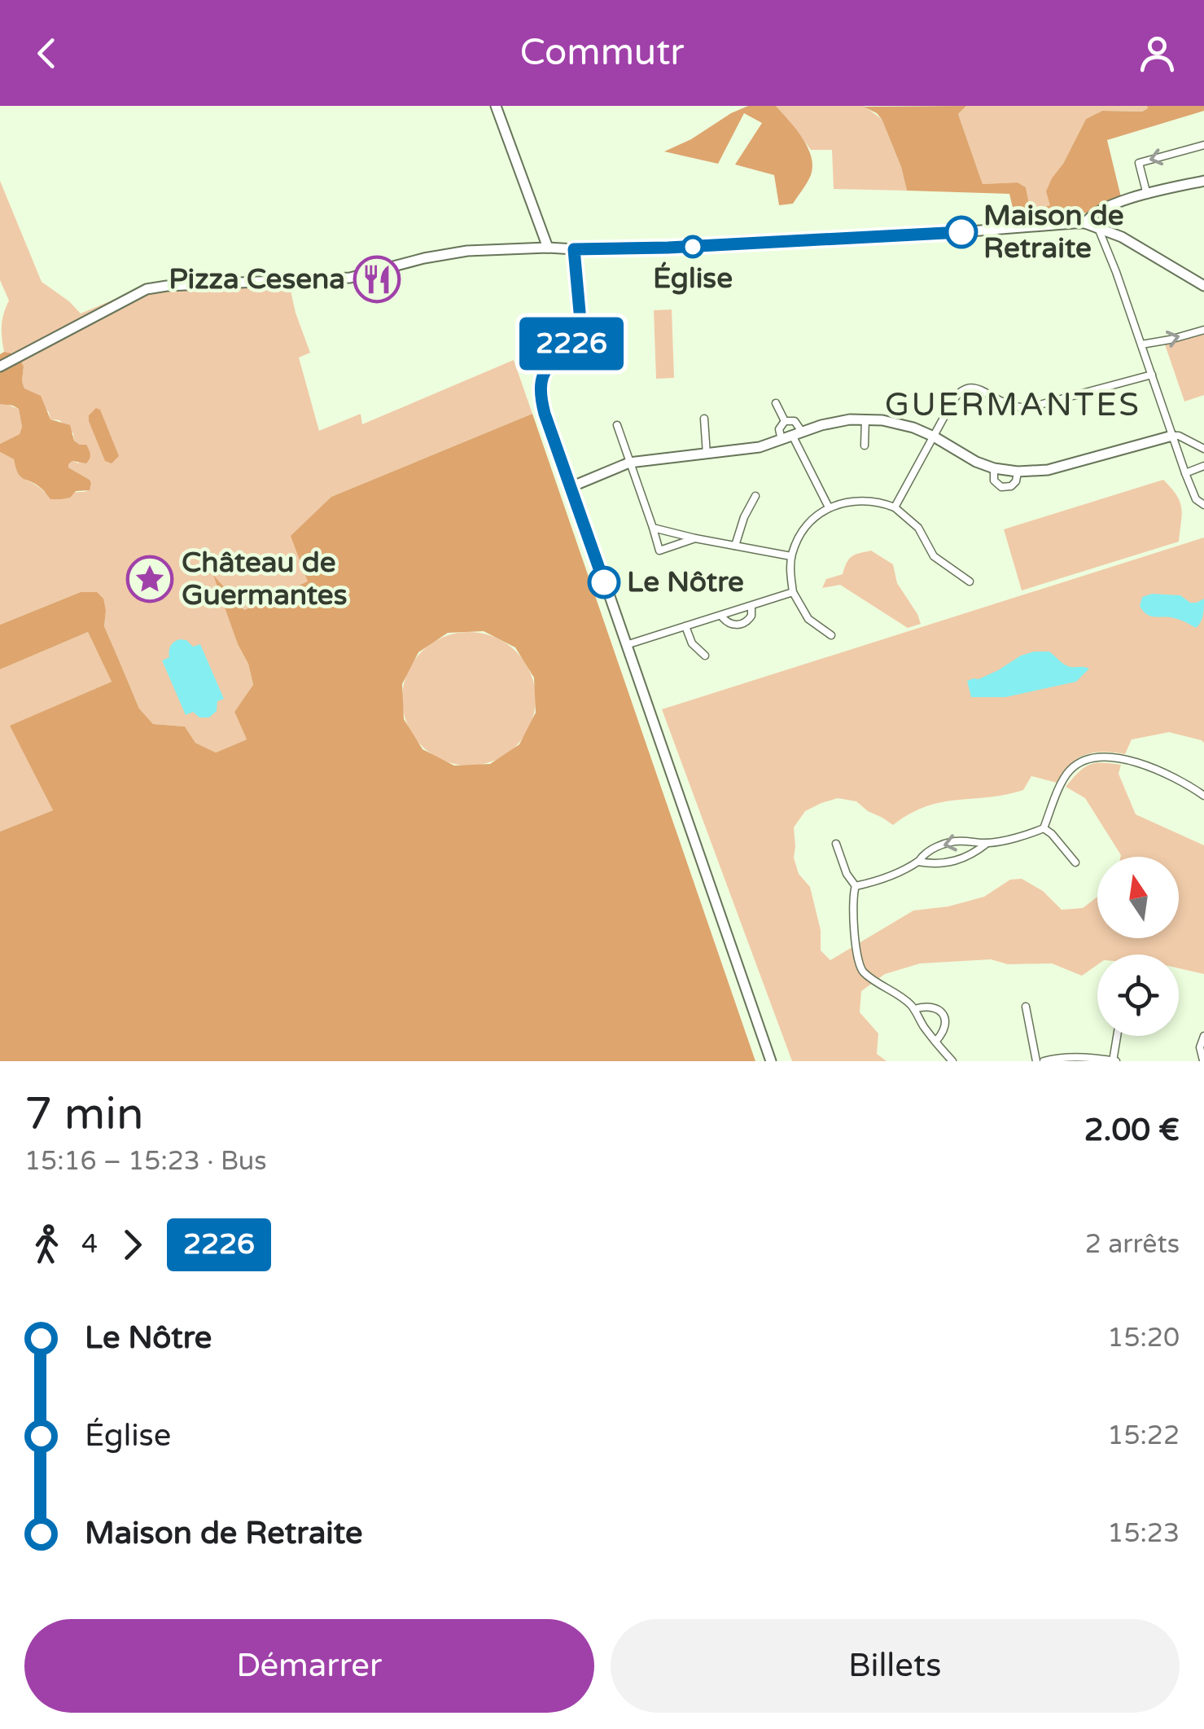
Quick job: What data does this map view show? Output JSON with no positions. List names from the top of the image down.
{
  "districts": ["GUERMANTES"],
  "places": {
    "other": ["Maison de Retraite", "Église", "Le Nôtre"],
    "restaurant": ["Pizza Cesena"],
    "place": ["Château de Guermantes"]
  },
  "lines": ["bus line 2226"],
  "north": "top",
  "page": {
    "header": "Commutr",
    "on_map": "2226",
    "heading": ["7 min", "15:16 – 15:23 · Bus", "2.00 €"],
    "legs": ["4", "2226", "2 arrêts"],
    "list": [
      {
        "name": "Le Nôtre",
        "value": "15:20"
      },
      {
        "name": "Église",
        "value": "15:22"
      },
      {
        "name": "Maison de Retraite",
        "value": "15:23"
      }
    ],
    "buttons": ["Démarrer", "Billets"]
  }
}
